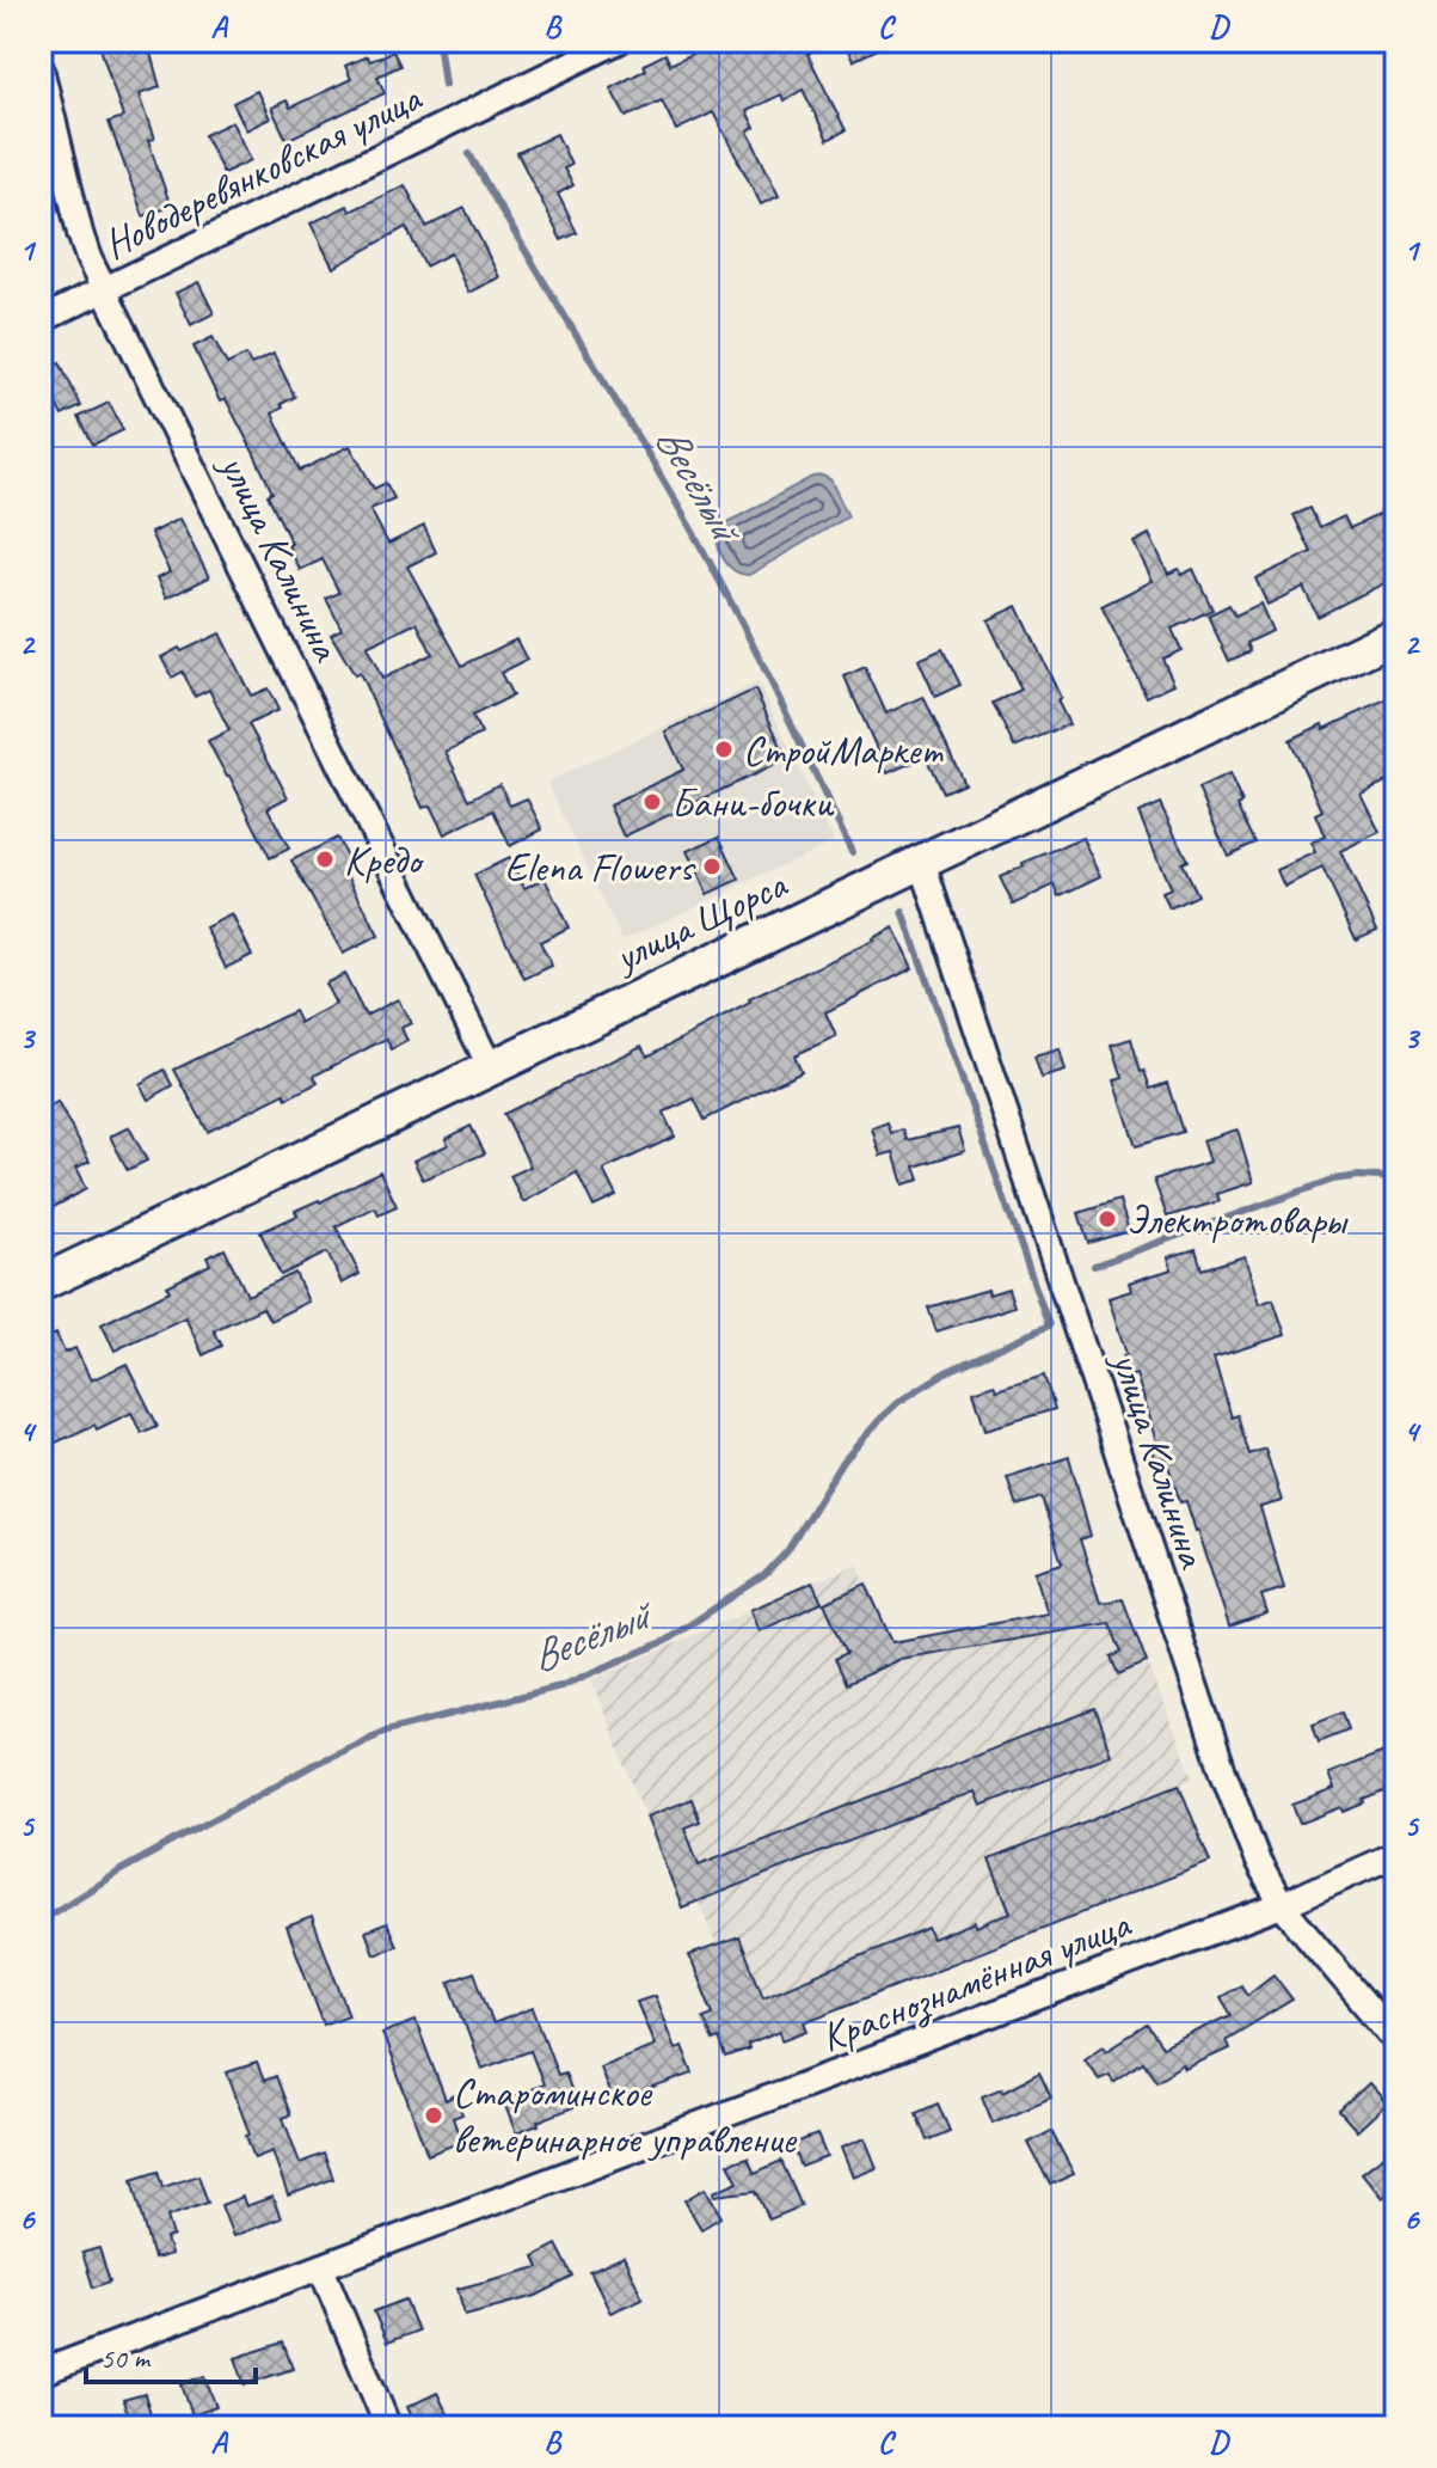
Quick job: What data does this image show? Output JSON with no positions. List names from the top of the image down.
{
  "streets": {
    "main road": ["улица Щорса"],
    "street": ["Новодеревянковская улица", "улица Калинина", "Краснознамённая улица"]
  },
  "crossings": [
    ["Новодеревянковская улица", "улица Калинина"],
    ["улица Калинина", "улица Щорса"],
    ["улица Калинина", "Краснознамённая улица"]
  ],
  "water": ["Весёлый"],
  "places": [
    "СтройМаркет",
    "Бани-бочки",
    "Кредо",
    "Elena Flowers",
    "Электротовары",
    "Староминское ветеринарное управление"
  ],
  "scale_bar": "50 m",
  "grid": {
    "columns": [
      "A",
      "B",
      "C",
      "D"
    ],
    "rows": [
      "1",
      "2",
      "3",
      "4",
      "5",
      "6"
    ]
  }
}
